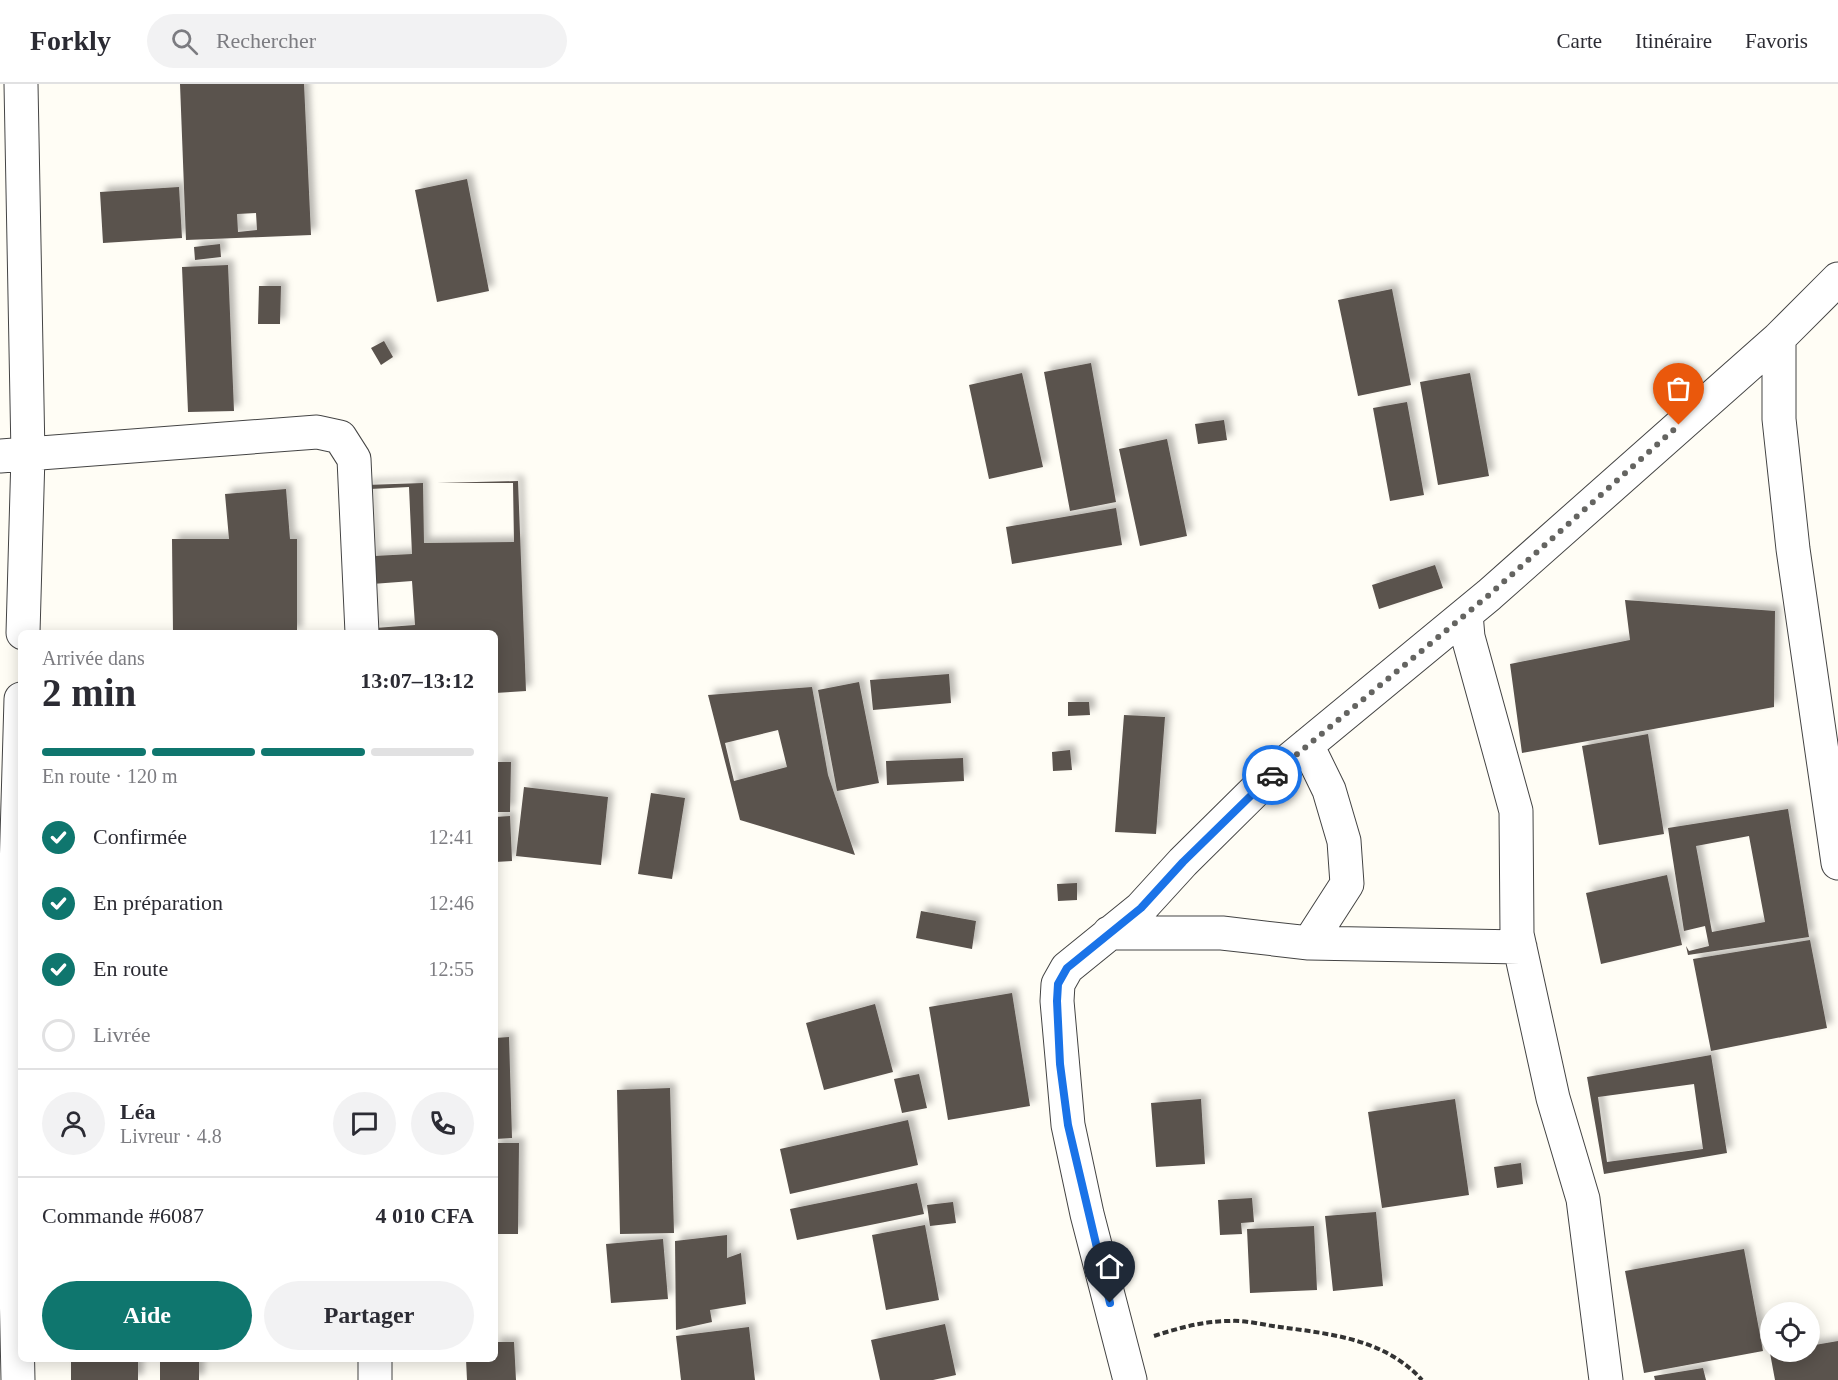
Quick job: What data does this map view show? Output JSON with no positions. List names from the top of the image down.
{
  "page": {
    "header": "Forkly",
    "search": "Rechercher",
    "nav": ["Carte", "Itinéraire", "Favoris"],
    "heading": ["2 min", "Arrivée dans", "13:07–13:12"],
    "panel": [
      "Léa",
      "Livreur · 4.8",
      "Commande #6087",
      "4 010 CFA"
    ],
    "bar": "En route · 120 m",
    "list": [
      ["Confirmée", "12:41"],
      ["En préparation", "12:46"],
      ["En route", "12:55"],
      "Livrée"
    ],
    "buttons": ["Aide", "Partager"]
  }
}
